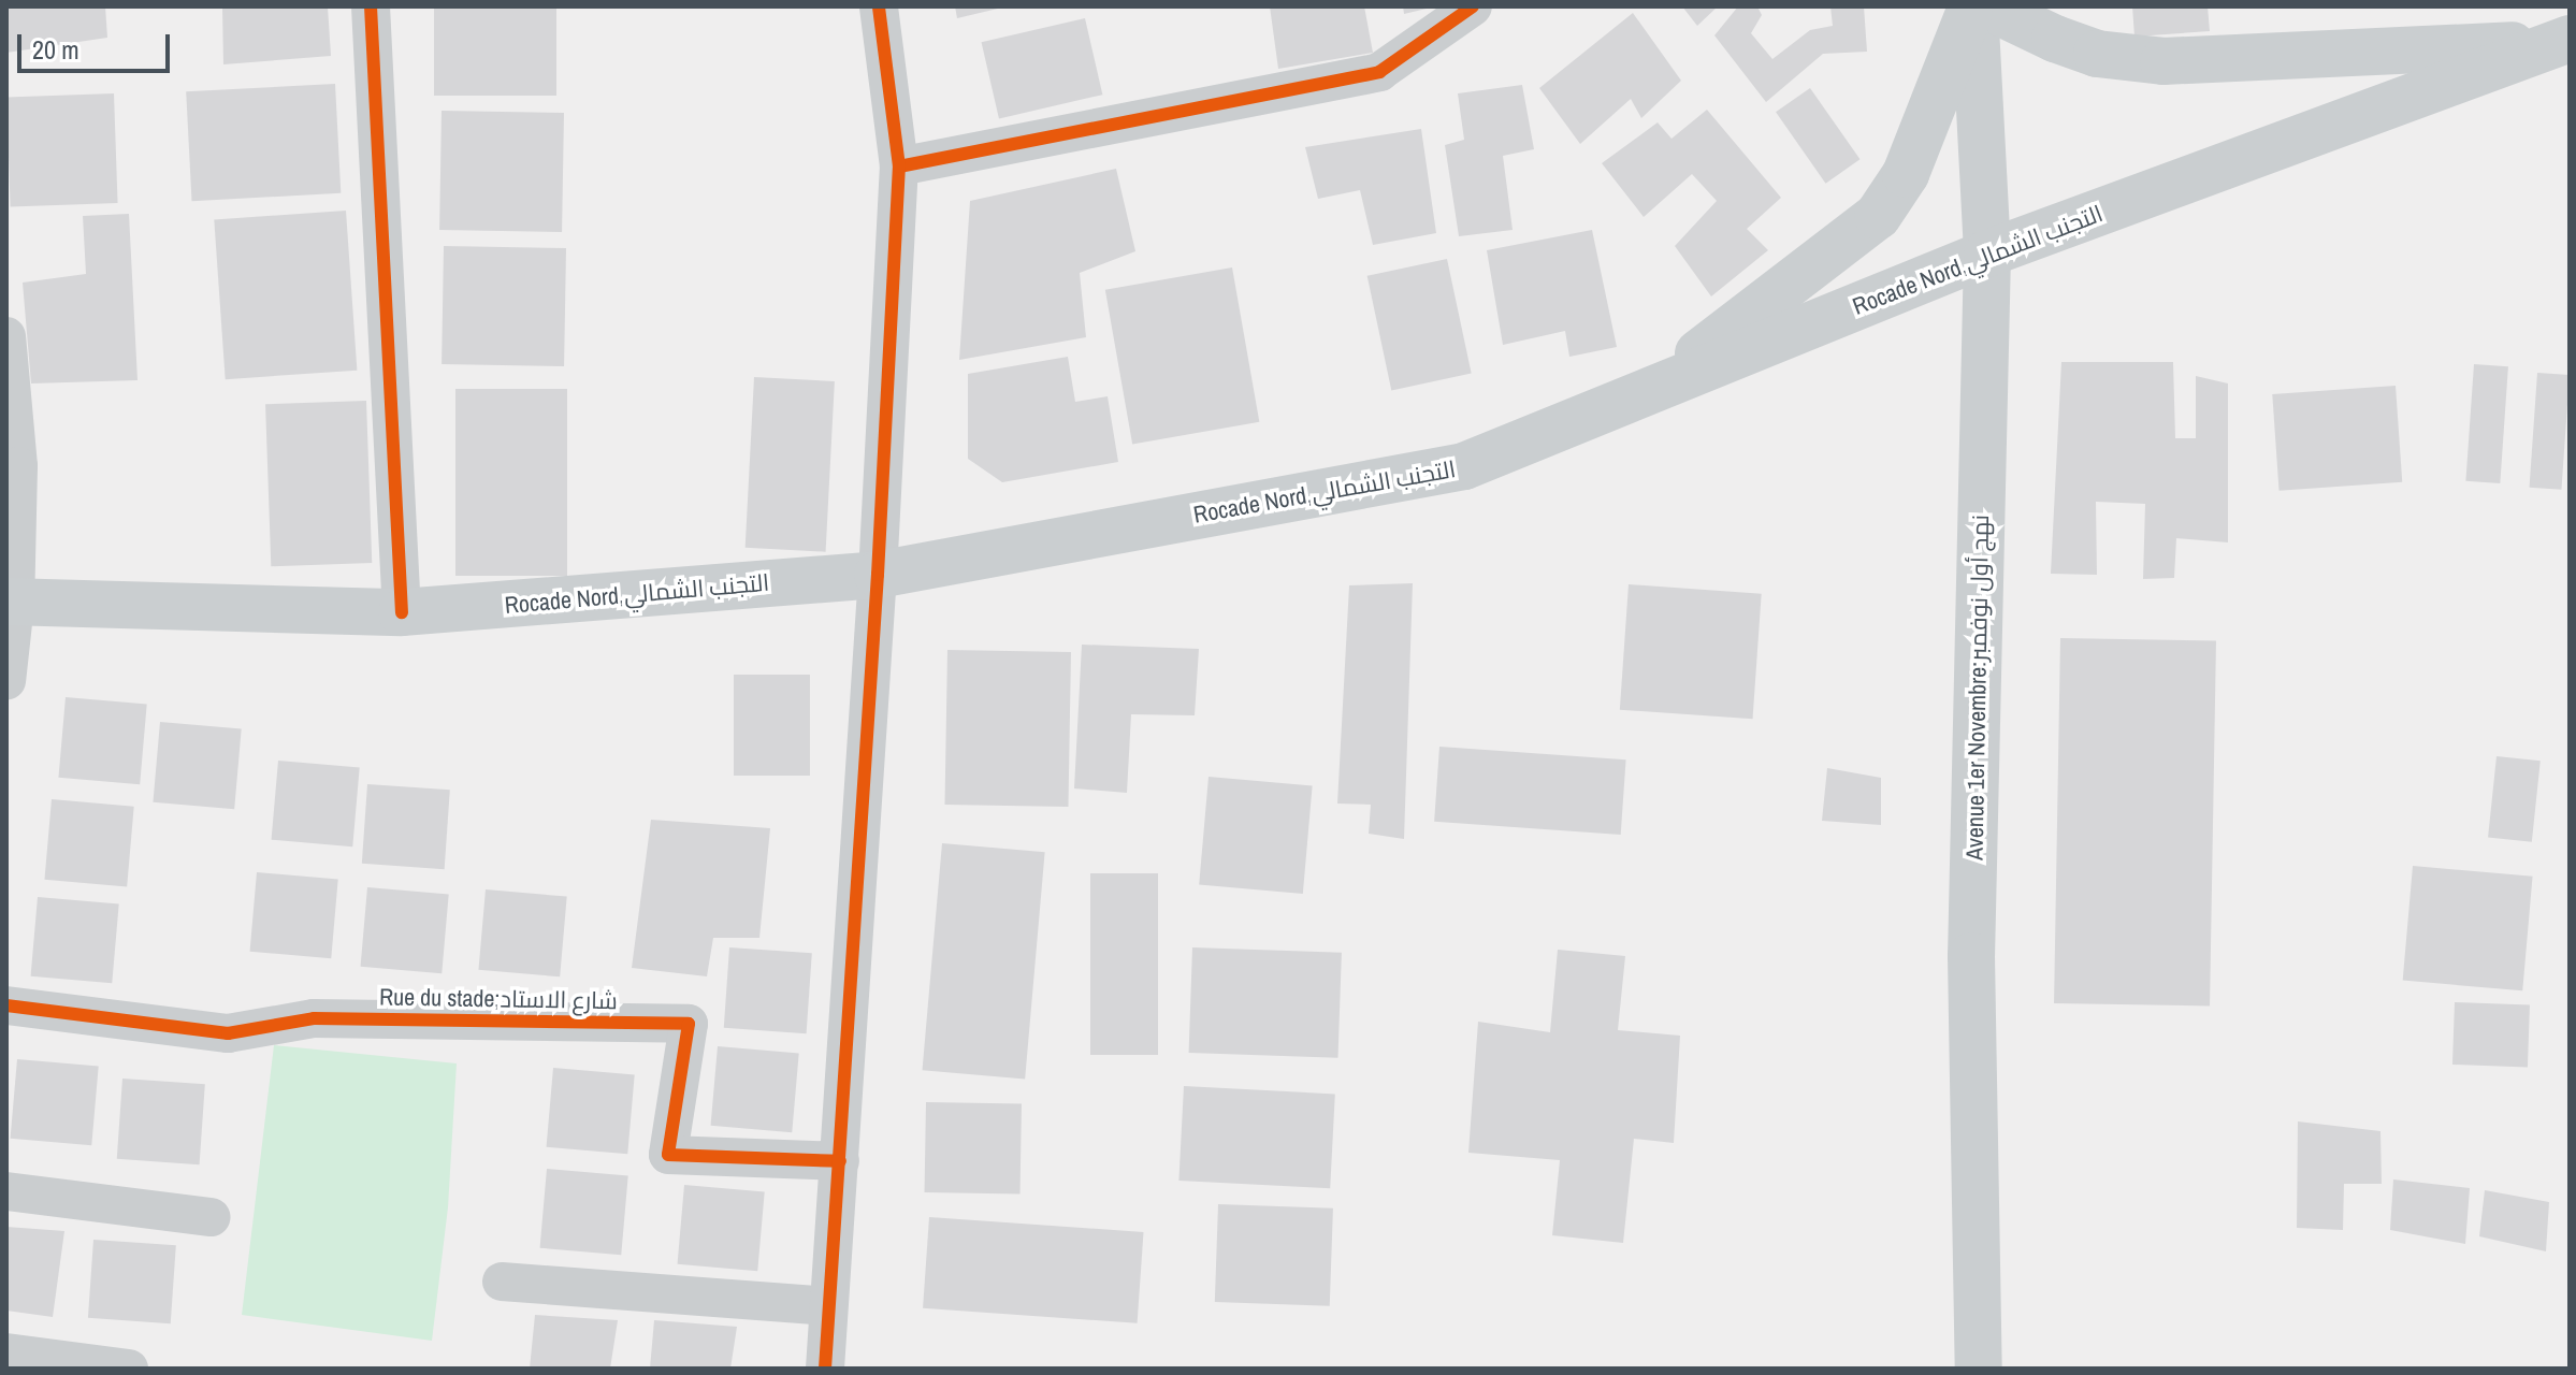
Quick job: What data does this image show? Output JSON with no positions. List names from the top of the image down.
{
  "streets": {
    "main road": ["Rocade Nord,التجنب الشمالي", "Avenue 1er Novembre;نهج أول نوفمبر"],
    "street": ["Rue du stade;شارع الاستاد"]
  },
  "crossings": [
    ["Rocade Nord,التجنب الشمالي", "Avenue 1er Novembre;نهج أول نوفمبر"]
  ],
  "scale_bar": "20 m"
}
